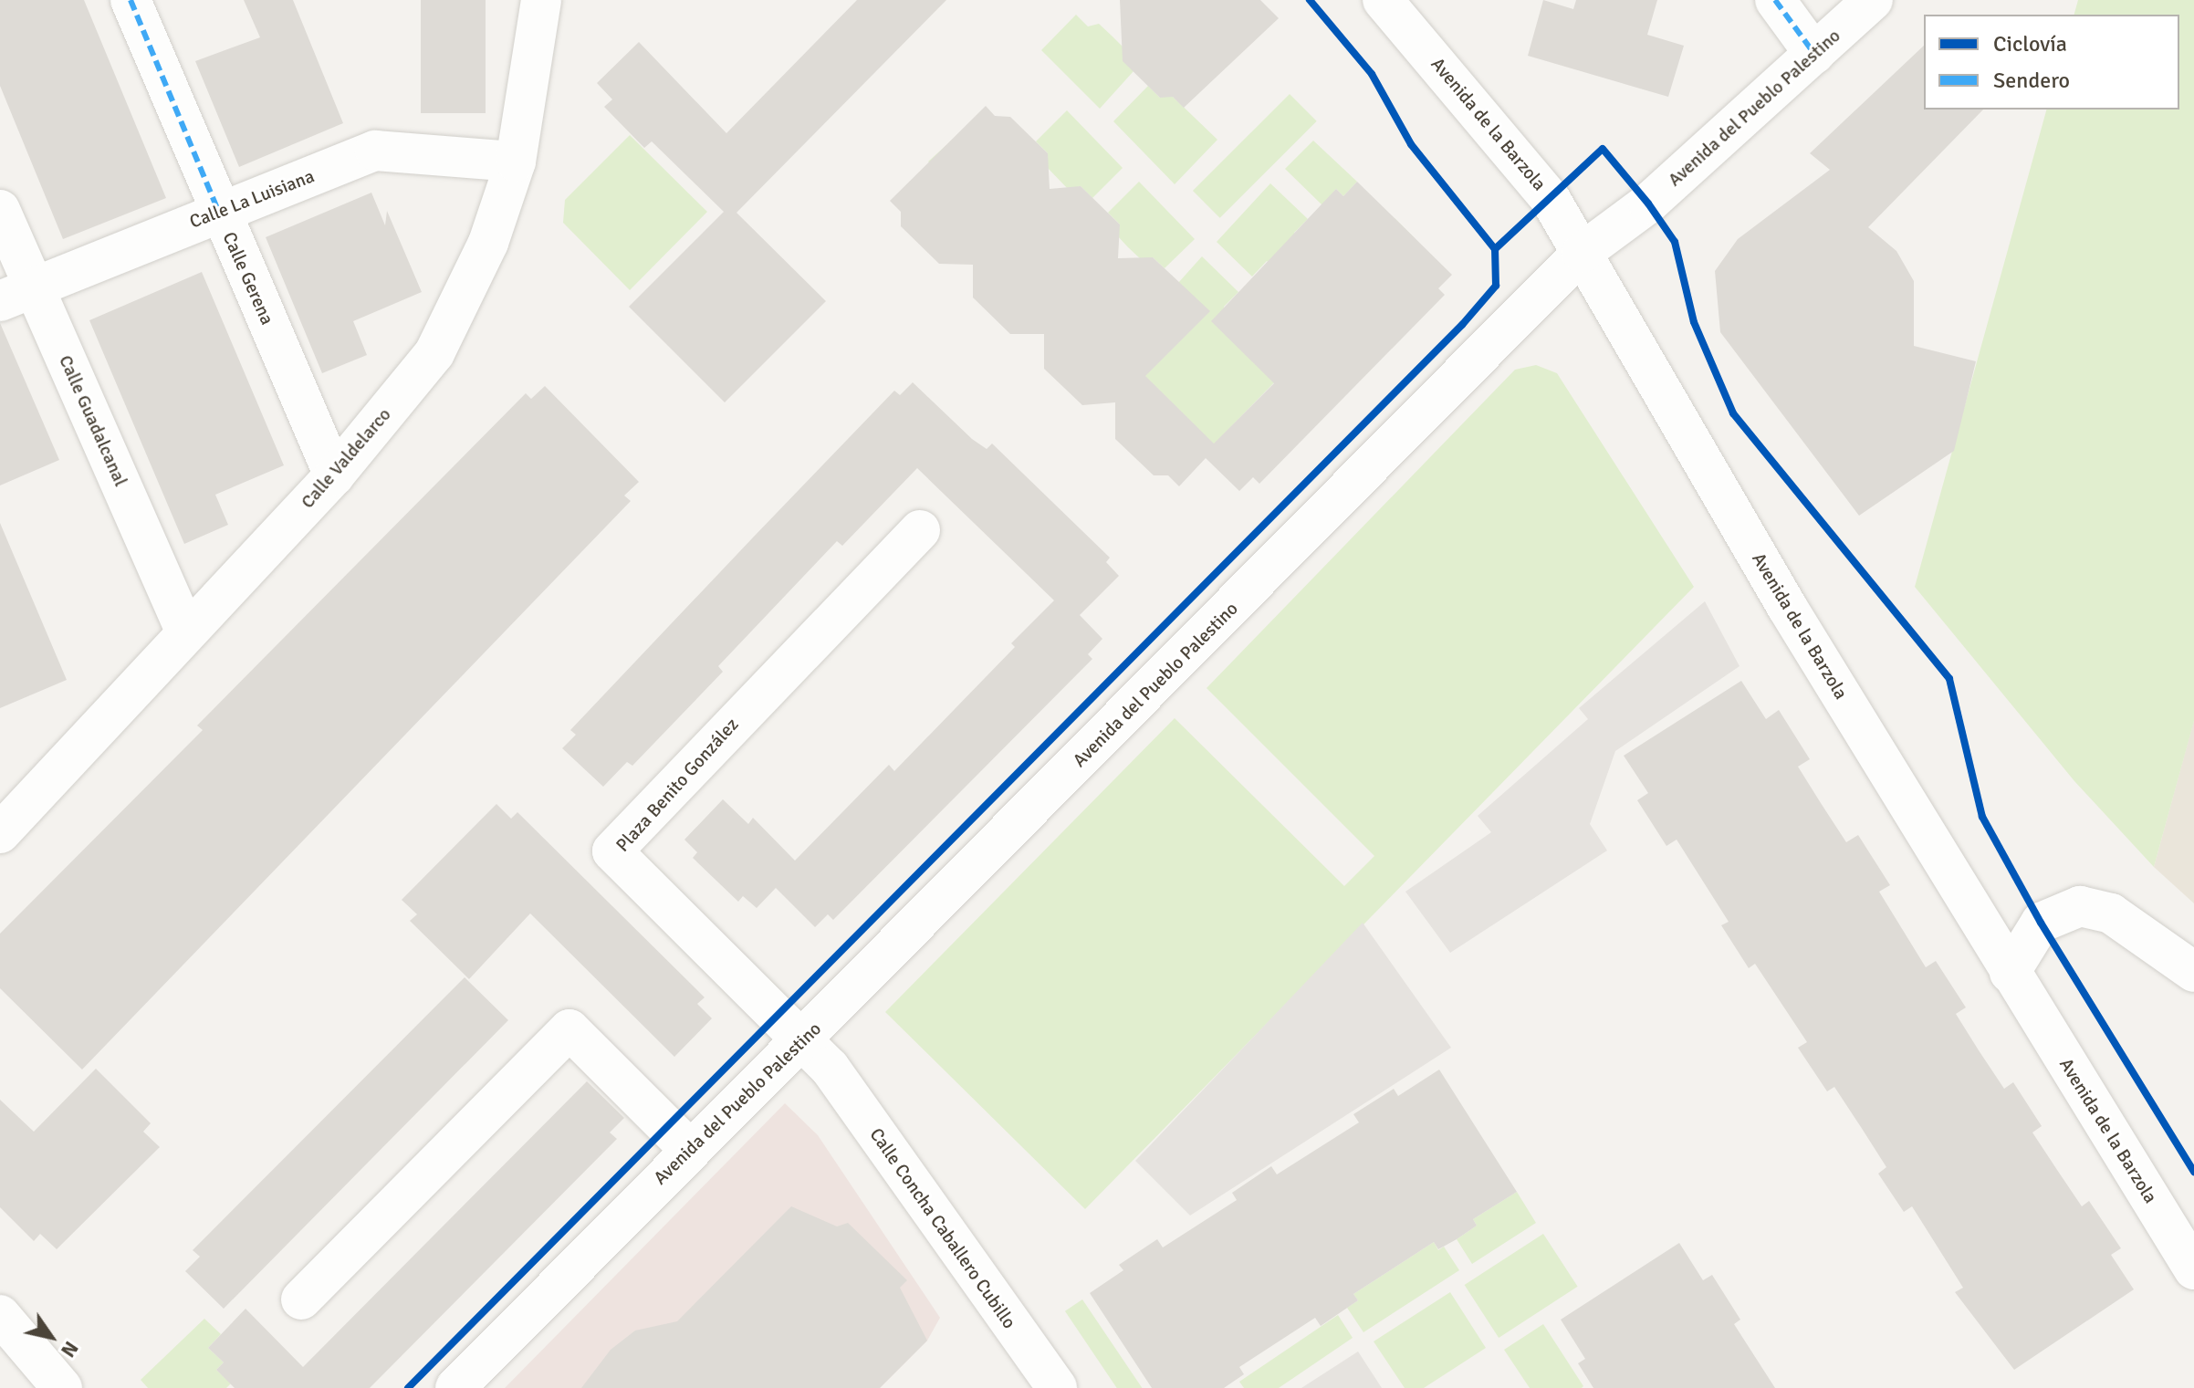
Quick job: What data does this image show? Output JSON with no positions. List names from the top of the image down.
{
  "streets": {
    "street": [
      "Avenida del Pueblo Palestino",
      "Avenida de la Barzola",
      "Calle La Luisiana",
      "Calle Gerena",
      "Calle Guadalcanal",
      "Calle Valdelarco",
      "Plaza Benito González",
      "Calle Concha Caballero Cubillo"
    ]
  },
  "crossings": [
    ["Avenida del Pueblo Palestino", "Avenida de la Barzola"],
    ["Avenida del Pueblo Palestino", "Plaza Benito González"],
    ["Avenida del Pueblo Palestino", "Calle Concha Caballero Cubillo"],
    ["Calle La Luisiana", "Calle Gerena"],
    ["Calle La Luisiana", "Calle Guadalcanal"],
    ["Calle La Luisiana", "Calle Valdelarco"],
    ["Calle Gerena", "Calle Valdelarco"],
    ["Calle Guadalcanal", "Calle Valdelarco"],
    ["Plaza Benito González", "Calle Concha Caballero Cubillo"]
  ],
  "legend": ["Ciclovía", "Sendero"],
  "north": "bottom right"
}
